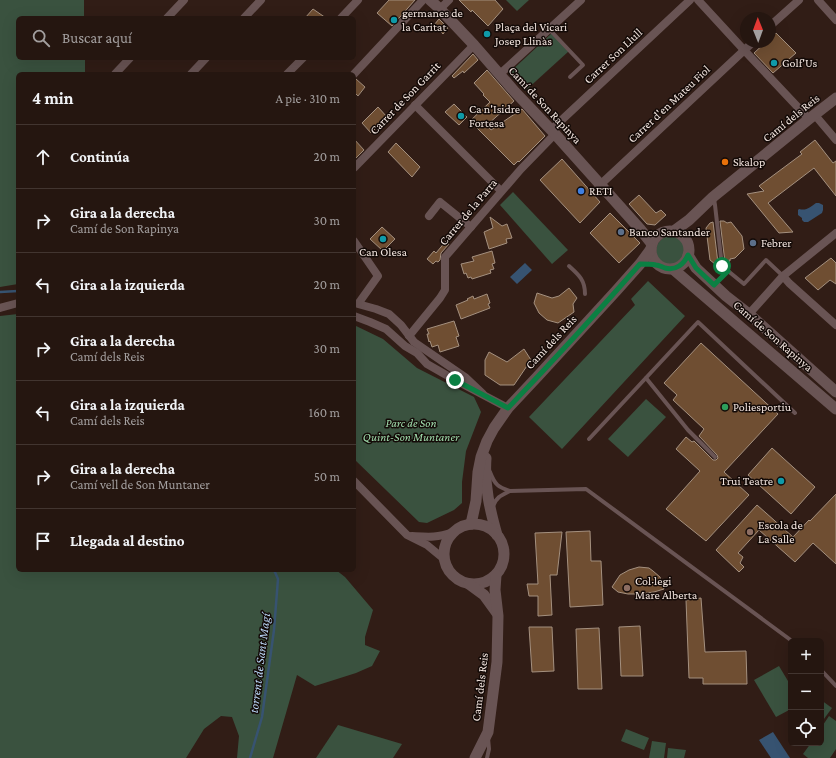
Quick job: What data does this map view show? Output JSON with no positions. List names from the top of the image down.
{
  "streets": {
    "street": [
      "Carrer Son Llull",
      "Carrer de Son Garrit",
      "Carrer d'en Mateu Fiol",
      "Camí de Son Rapinya",
      "Camí dels Reis",
      "Carrer de la Parra"
    ]
  },
  "crossings": [
    ["Carrer Son Llull", "Camí de Son Rapinya"],
    ["Carrer Son Llull", "Carrer de la Parra"],
    ["Carrer de Son Garrit", "Camí de Son Rapinya"],
    ["Carrer d'en Mateu Fiol", "Camí de Son Rapinya"],
    ["Camí de Son Rapinya", "Camí dels Reis"],
    ["Camí de Son Rapinya", "Carrer de la Parra"]
  ],
  "water": ["torrent de Sant Magí"],
  "parks": ["Parc de Son Quint-Son Muntaner"],
  "places": [
    "germanes de la Caritat",
    "Plaça del Vicari Josep Llinàs",
    "Golf'Us",
    "Ca n'Isidre Fortesa",
    "Skalop",
    "RETI",
    "Banco Santander",
    "Can Olesa",
    "Febrer",
    "Poliesportiu",
    "Trui Teatre",
    "Escola de La Salle",
    "Col·legi Mare Alberta"
  ],
  "north": "top",
  "page": {
    "search": "Buscar aquí",
    "heading": ["4 min", "A pie · 310 m"],
    "list": [
      ["Continúa", "20 m"],
      ["Gira a la derecha", "Camí de Son Rapinya", "30 m"],
      ["Gira a la izquierda", "20 m"],
      ["Gira a la derecha", "Camí dels Reis", "30 m"],
      ["Gira a la izquierda", "Camí dels Reis", "160 m"],
      ["Gira a la derecha", "Camí vell de Son Muntaner", "50 m"],
      "Llegada al destino"
    ],
    "map_buttons": ["+", "−"]
  }
}
